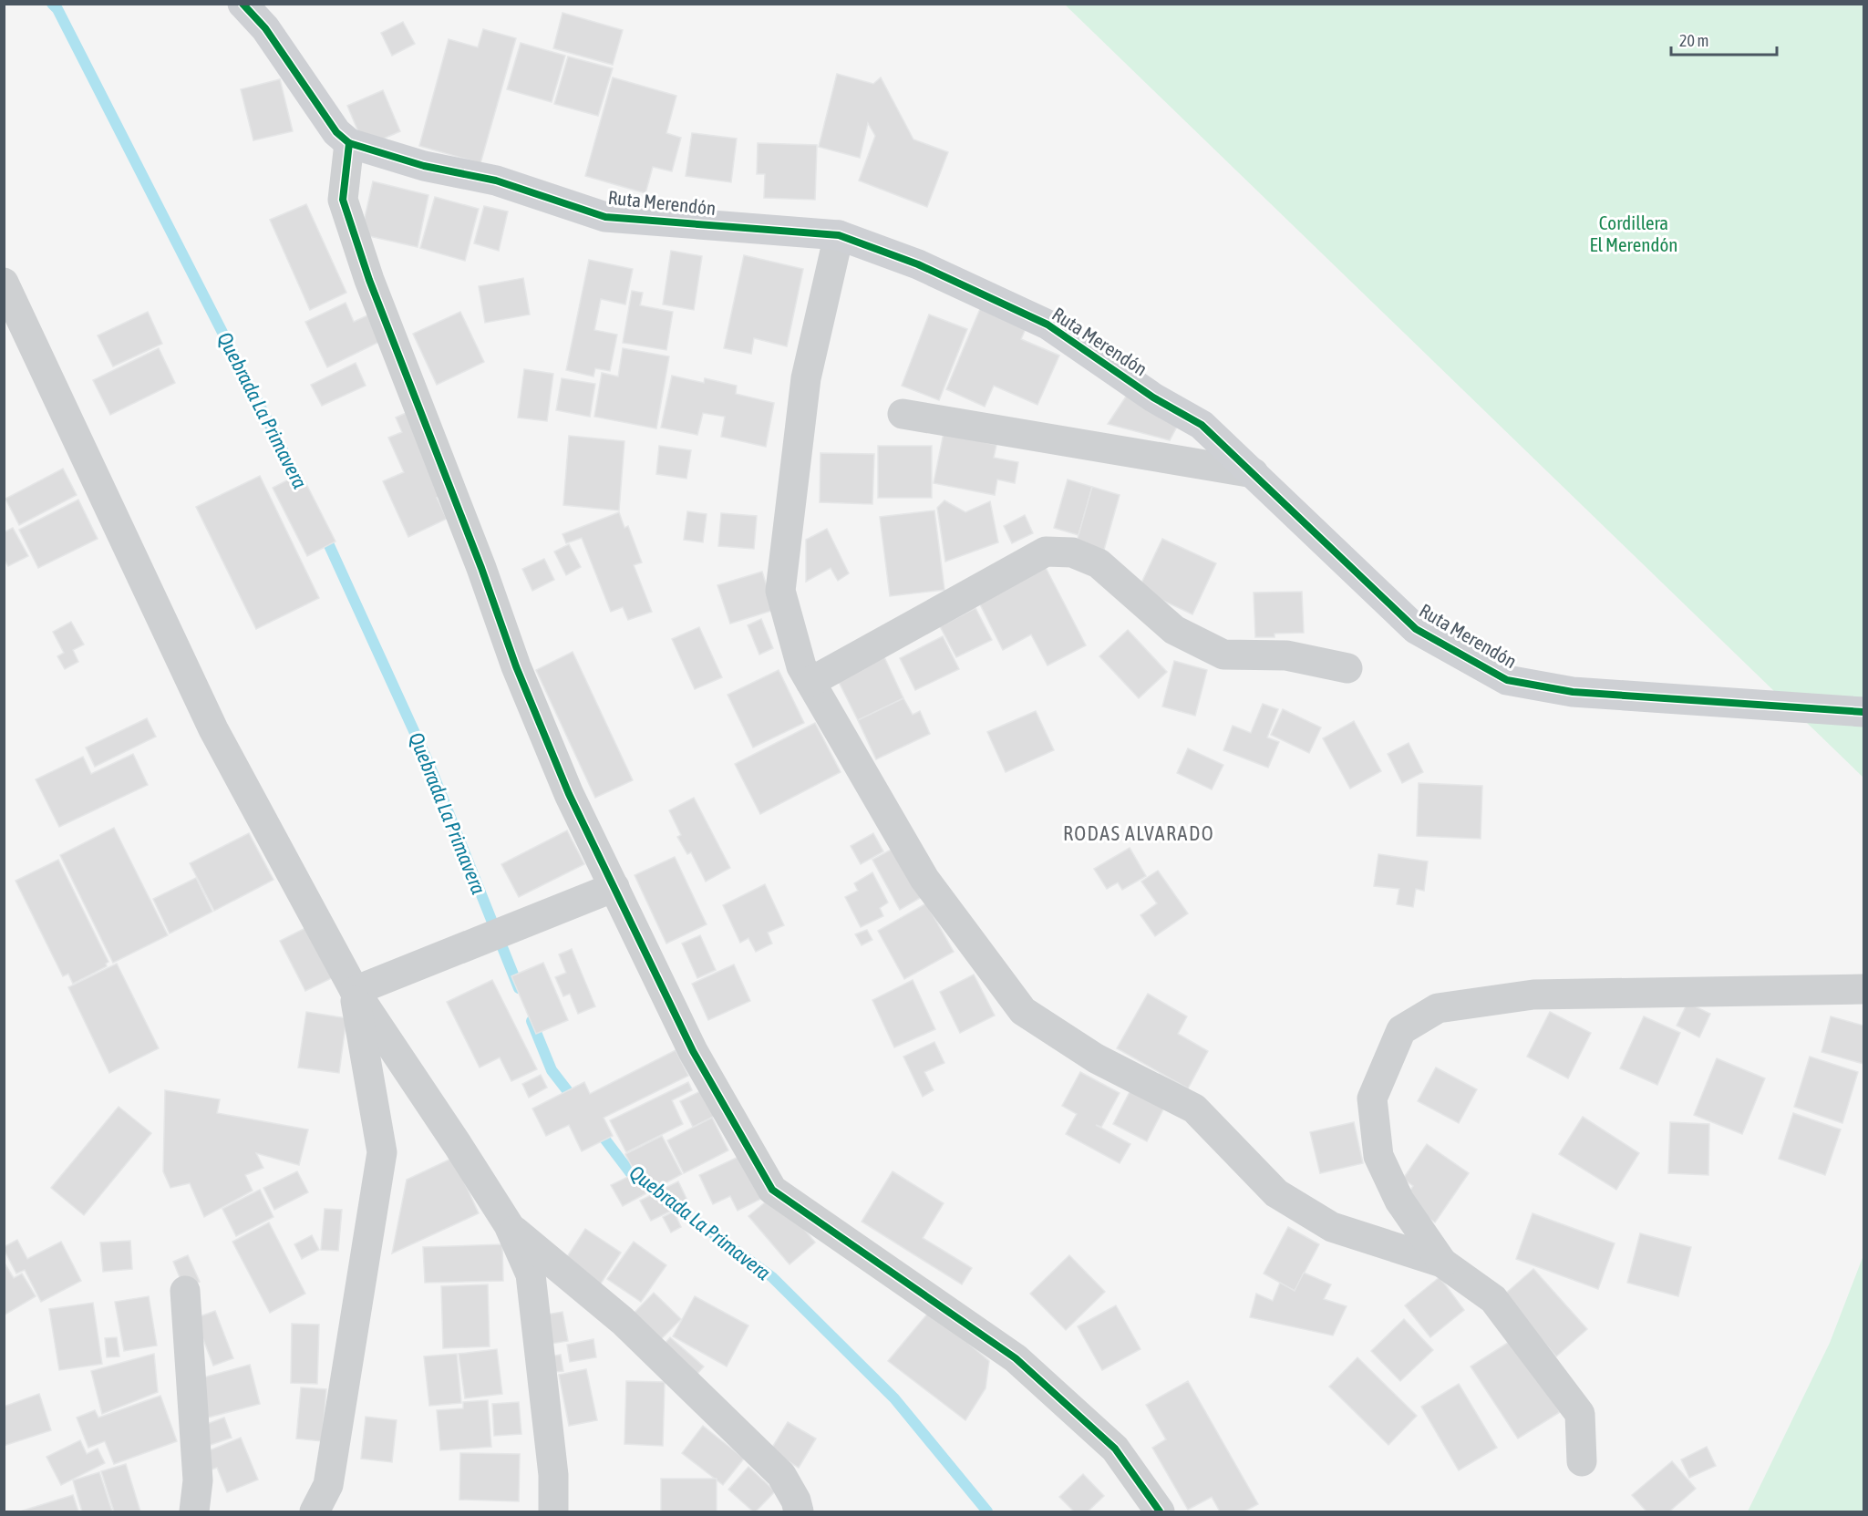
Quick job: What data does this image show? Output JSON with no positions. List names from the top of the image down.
{
  "streets": {
    "street": ["Ruta Merendón"]
  },
  "districts": ["RODAS ALVARADO"],
  "water": ["Quebrada La Primavera"],
  "parks": ["Cordillera El Merendón"],
  "scale_bar": "20 m"
}
